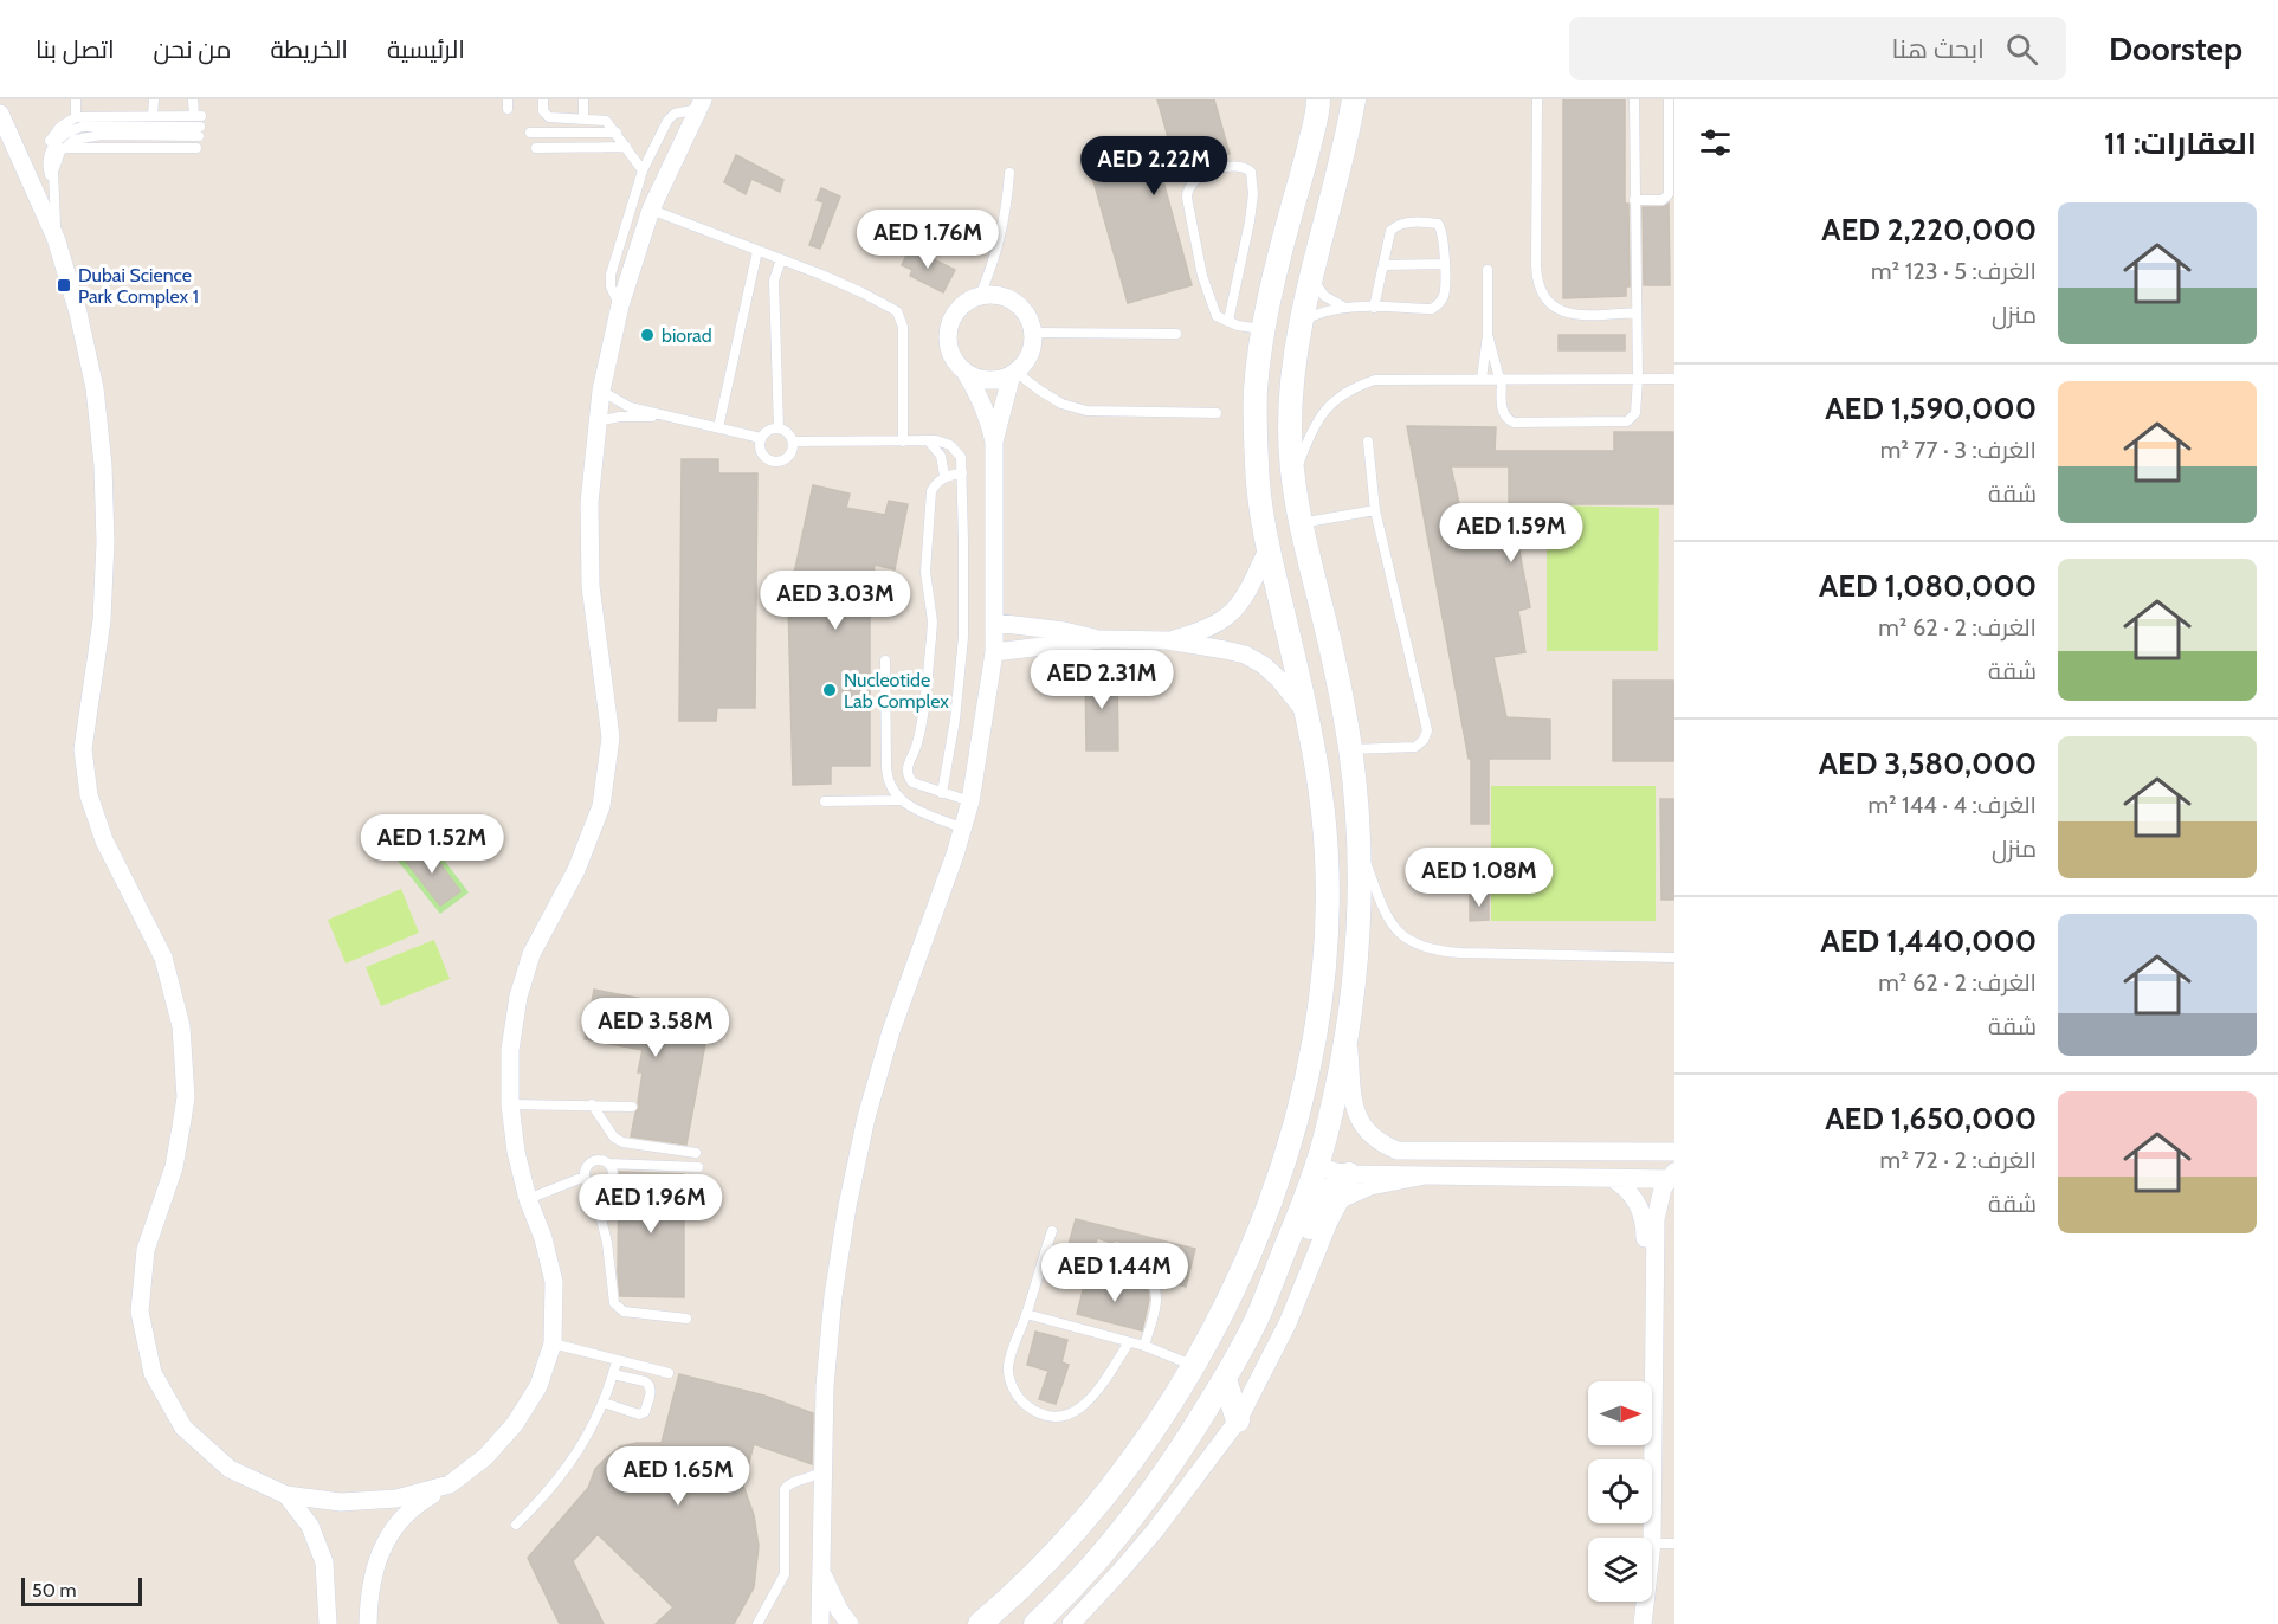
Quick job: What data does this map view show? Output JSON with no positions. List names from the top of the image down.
{
  "places": {
    "transit": ["Dubai Science Park Complex 1"],
    "other": ["biorad", "Nucleotide Lab Complex"]
  },
  "scale_bar": "50 m",
  "north": "right",
  "page": {
    "header": "Doorstep",
    "search": "ابحث هنا",
    "nav": [
      "الرئيسية",
      "الخريطة",
      "من نحن",
      "اتصل بنا"
    ],
    "heading": "العقارات: 11",
    "price": [
      "AED 2.22M",
      "AED 1.76M",
      "AED 1.59M",
      "AED 3.03M",
      "AED 2.31M",
      "AED 1.52M",
      "AED 1.08M",
      "AED 3.58M",
      "AED 1.96M",
      "AED 1.44M",
      "AED 1.65M"
    ],
    "list": [
      {
        "name": "AED 2,220,000",
        "note": "الغرف: 5 · 123 m² · منزل"
      },
      {
        "name": "AED 1,590,000",
        "note": "الغرف: 3 · 77 m² · شقة"
      },
      {
        "name": "AED 1,080,000",
        "note": "الغرف: 2 · 62 m² · شقة"
      },
      {
        "name": "AED 3,580,000",
        "note": "الغرف: 4 · 144 m² · منزل"
      },
      {
        "name": "AED 1,440,000",
        "note": "الغرف: 2 · 62 m² · شقة"
      },
      {
        "name": "AED 1,650,000",
        "note": "الغرف: 2 · 72 m² · شقة"
      }
    ],
    "scale": "50 m"
  }
}
